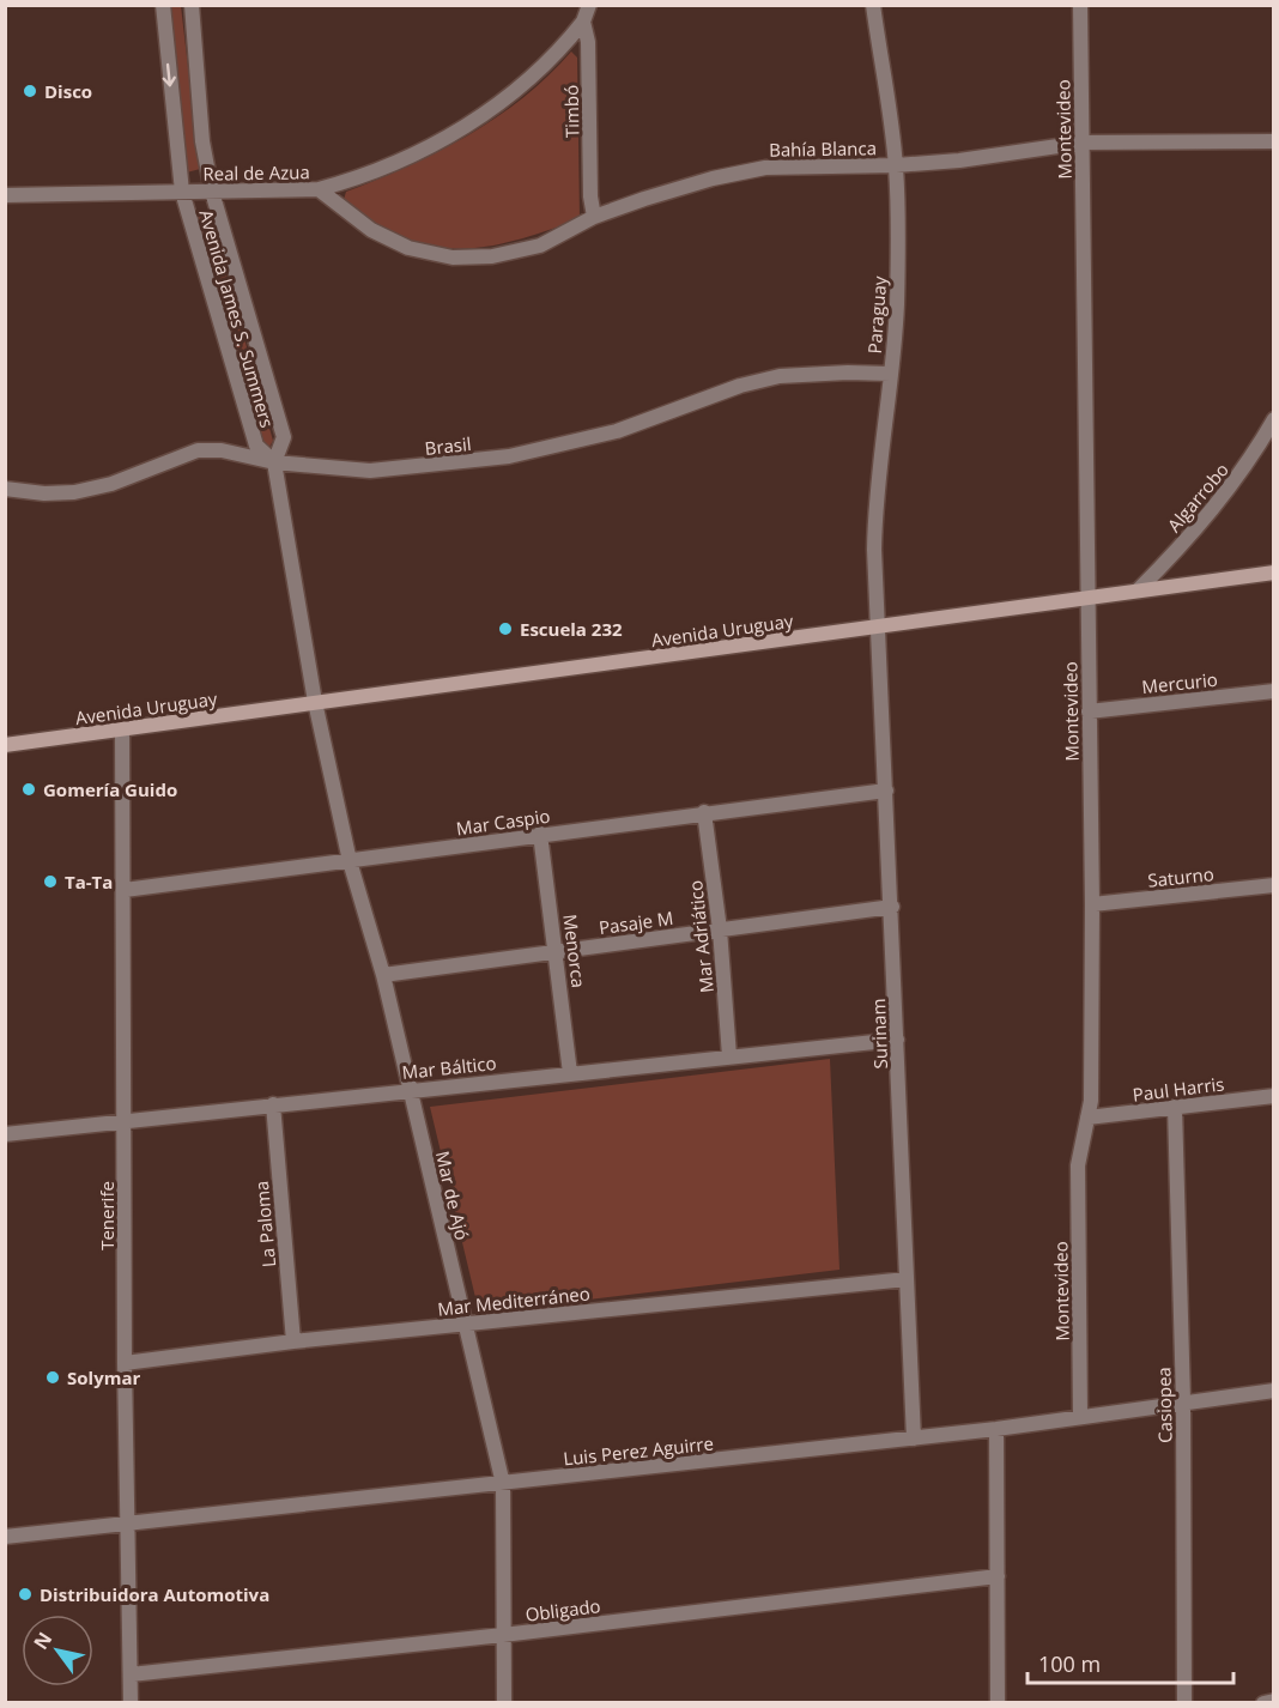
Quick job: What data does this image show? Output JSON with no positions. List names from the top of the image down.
{
  "streets": {
    "street": [
      "Timbó",
      "Montevideo",
      "Bahía Blanca",
      "Real de Azua",
      "Paraguay",
      "Avenida James S. Summers",
      "Brasil",
      "Algarrobo",
      "Avenida Uruguay",
      "Mercurio",
      "Mar Caspio",
      "Saturno",
      "Pasaje M",
      "Mar Adriático",
      "Menorca",
      "Surinam",
      "Mar Báltico",
      "Paul Harris",
      "Mar de Ajó",
      "Tenerife",
      "La Paloma",
      "Mar Mediterráneo",
      "Casiopea",
      "Luis Perez Aguirre",
      "Obligado"
    ]
  },
  "crossings": [
    ["Timbó", "Bahía Blanca"],
    ["Timbó", "Real de Azua"],
    ["Montevideo", "Bahía Blanca"],
    ["Montevideo", "Avenida Uruguay"],
    ["Montevideo", "Mercurio"],
    ["Montevideo", "Saturno"],
    ["Montevideo", "Paul Harris"],
    ["Montevideo", "Luis Perez Aguirre"],
    ["Bahía Blanca", "Real de Azua"],
    ["Bahía Blanca", "Paraguay"],
    ["Real de Azua", "Avenida James S. Summers"],
    ["Paraguay", "Brasil"],
    ["Paraguay", "Avenida Uruguay"],
    ["Paraguay", "Surinam"],
    ["Avenida James S. Summers", "Brasil"],
    ["Avenida James S. Summers", "Avenida Uruguay"],
    ["Avenida James S. Summers", "Mar de Ajó"],
    ["Algarrobo", "Avenida Uruguay"],
    ["Avenida Uruguay", "Surinam"],
    ["Avenida Uruguay", "Mar de Ajó"],
    ["Avenida Uruguay", "Tenerife"],
    ["Mar Caspio", "Mar Adriático"],
    ["Mar Caspio", "Menorca"],
    ["Mar Caspio", "Surinam"],
    ["Mar Caspio", "Mar de Ajó"],
    ["Mar Caspio", "Tenerife"],
    ["Pasaje M", "Mar Adriático"],
    ["Pasaje M", "Menorca"],
    ["Pasaje M", "Surinam"],
    ["Pasaje M", "Mar de Ajó"],
    ["Mar Adriático", "Mar Báltico"],
    ["Menorca", "Mar Báltico"],
    ["Surinam", "Mar Báltico"],
    ["Surinam", "Mar Mediterráneo"],
    ["Surinam", "Luis Perez Aguirre"],
    ["Mar Báltico", "Mar de Ajó"],
    ["Mar Báltico", "Tenerife"],
    ["Mar Báltico", "La Paloma"],
    ["Paul Harris", "Casiopea"],
    ["Mar de Ajó", "Mar Mediterráneo"],
    ["Mar de Ajó", "Luis Perez Aguirre"],
    ["Mar de Ajó", "Obligado"],
    ["Tenerife", "Mar Mediterráneo"],
    ["Tenerife", "Luis Perez Aguirre"],
    ["Tenerife", "Obligado"],
    ["La Paloma", "Mar Mediterráneo"],
    ["Casiopea", "Luis Perez Aguirre"]
  ],
  "places": [
    "Disco",
    "Escuela 232",
    "Gomería Guido",
    "Ta-Ta",
    "Solymar",
    "Distribuidora Automotiva"
  ],
  "scale_bar": "100 m",
  "north": "top left"
}
